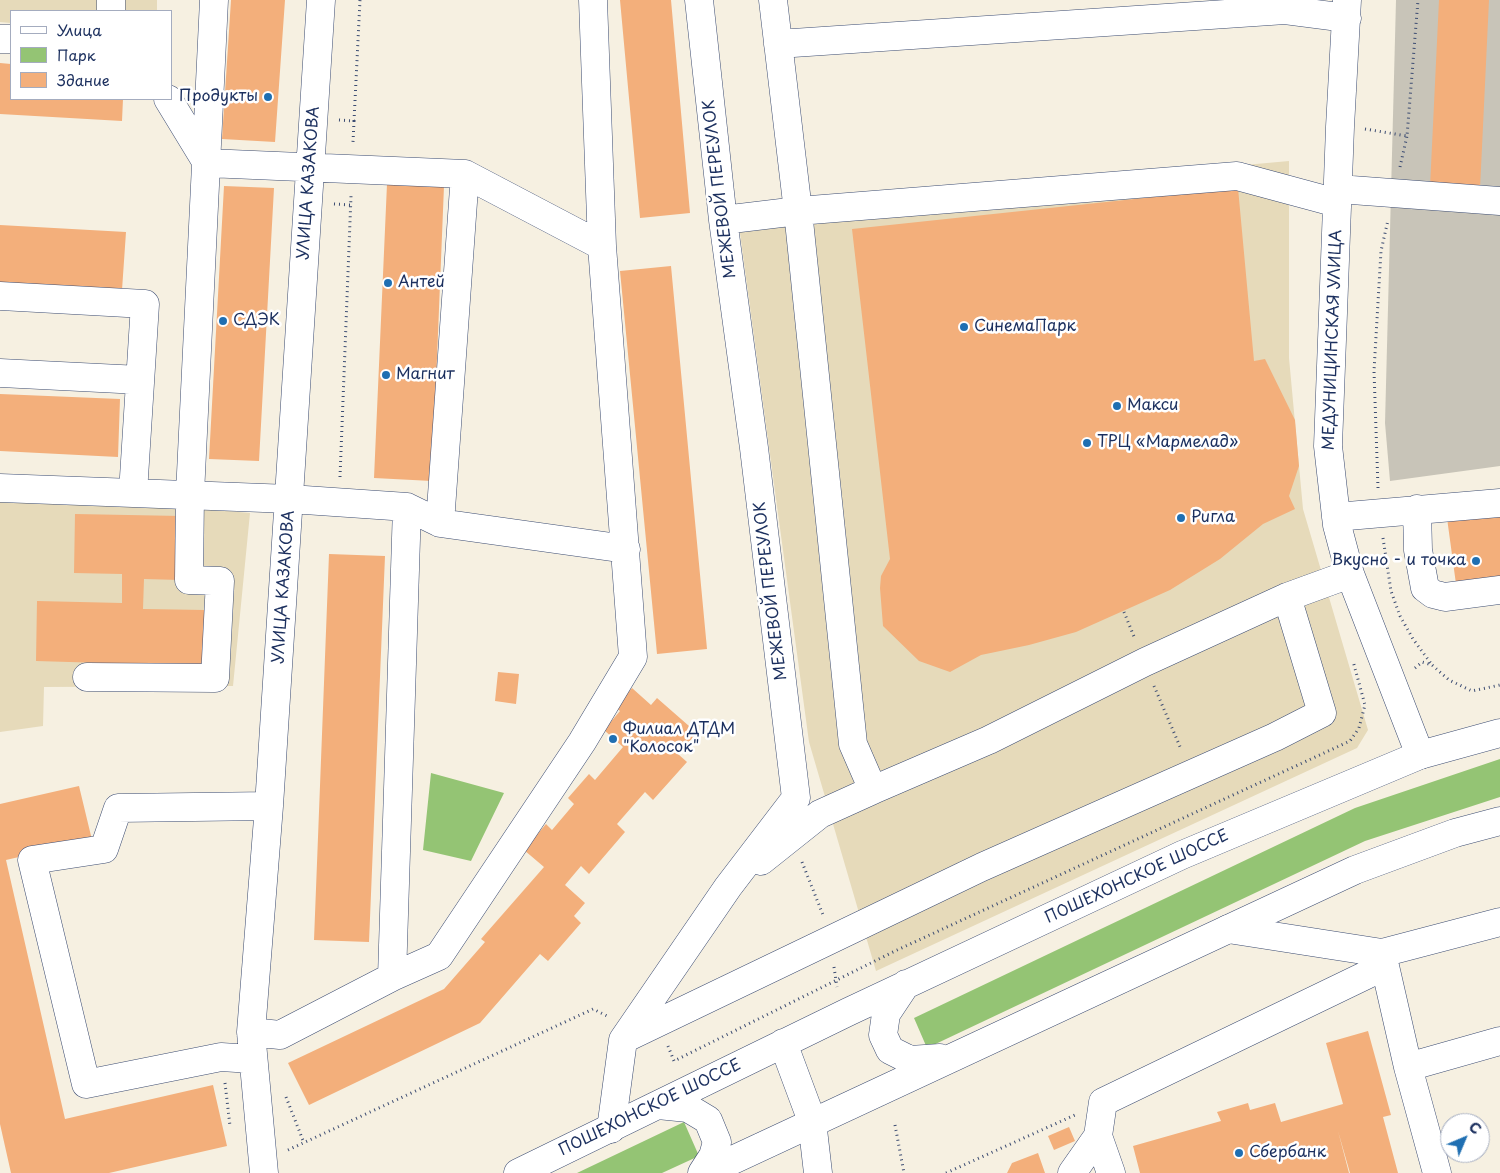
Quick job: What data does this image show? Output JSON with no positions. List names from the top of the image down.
{
  "streets": {
    "street": [
      "УЛИЦА КАЗАКОВА",
      "МЕЖЕВОЙ ПЕРЕУЛОК",
      "МЕДУНИЦИНСКАЯ УЛИЦА",
      "ПОШЕХОНСКОЕ ШОССЕ"
    ]
  },
  "crossings": [
    ["МЕЖЕВОЙ ПЕРЕУЛОК", "ПОШЕХОНСКОЕ ШОССЕ"],
    ["МЕДУНИЦИНСКАЯ УЛИЦА", "ПОШЕХОНСКОЕ ШОССЕ"]
  ],
  "places": [
    "Продукты",
    "Антей",
    "СДЭК",
    "СинемаПарк",
    "Магнит",
    "Макси",
    "ТРЦ «Мармелад»",
    "Ригла",
    "Вкусно - и точка",
    "Филиал ДТДМ \"Колосок\"",
    "Сбербанк"
  ],
  "legend": ["Улица", "Парк", "Здание"],
  "north": "top right"
}
